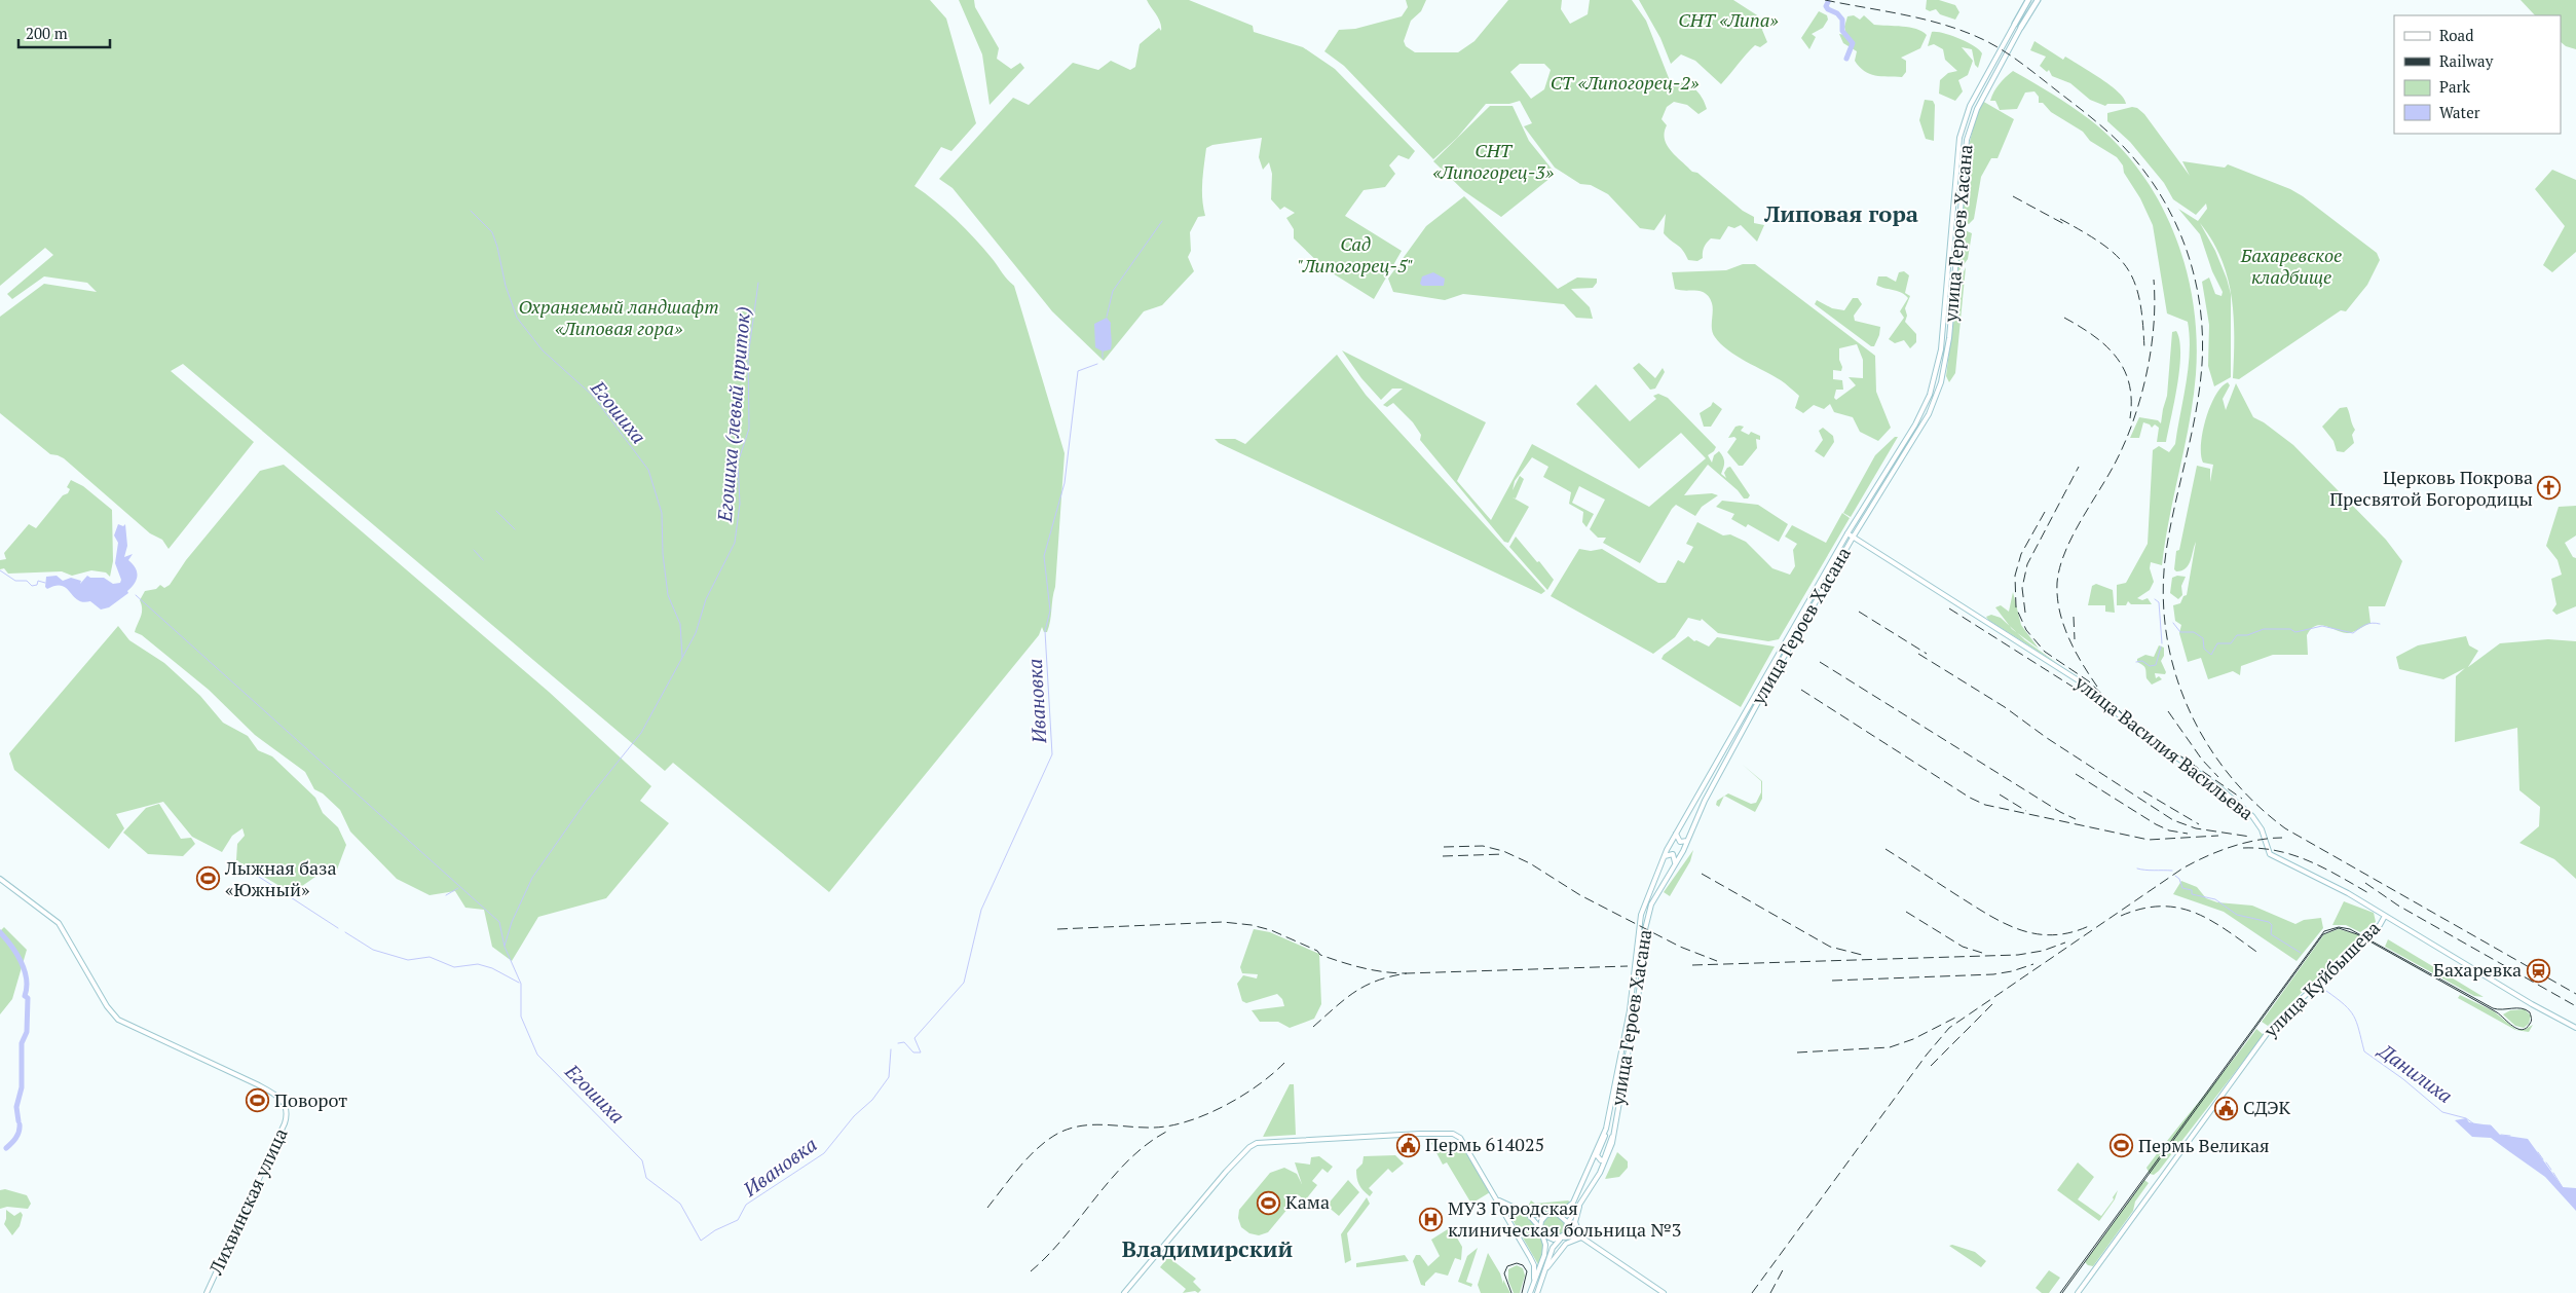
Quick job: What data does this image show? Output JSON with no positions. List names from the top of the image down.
{
  "streets": {
    "main road": [
      "улица Героев Хасана",
      "улица Василия Васильева",
      "улица Куйбышева",
      "Лихвинская улица"
    ]
  },
  "crossings": [
    ["улица Героев Хасана", "улица Василия Васильева"],
    ["улица Василия Васильева", "улица Куйбышева"]
  ],
  "districts": ["Липовая гора", "Владимирский"],
  "water": [
    "Егошиха",
    "Егошиха (левый приток)",
    "Ивановка",
    "Данилиха"
  ],
  "parks": [
    "СНТ «Липа»",
    "СТ «Липогорец-2»",
    "СНТ «Липогорец-3»",
    "Сад \"Липогорец-5\"",
    "Бахаревское кладбище",
    "Охраняемый ландшафт «Липовая гора»"
  ],
  "places": {
    "church": ["Церковь Покрова Пресвятой Богородицы"],
    "sports": [
      "Лыжная база «Южный»",
      "Поворот",
      "Пермь Великая",
      "Кама"
    ],
    "station": ["Бахаревка"],
    "public building": ["СДЭК", "Пермь 614025"],
    "hospital": ["МУЗ Городская клиническая больница №3"]
  },
  "legend": [
    "Road",
    "Railway",
    "Park",
    "Water"
  ],
  "scale_bar": "200 m"
}
